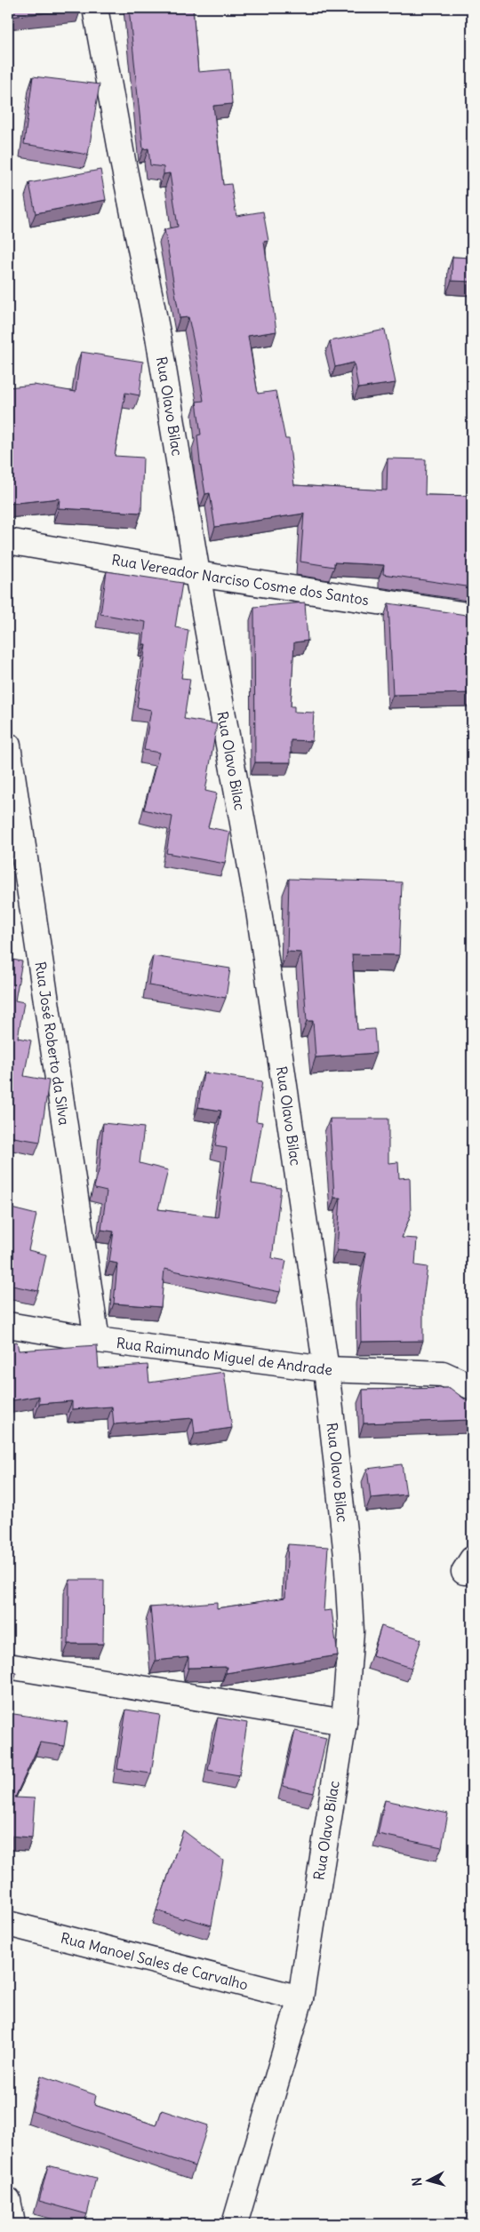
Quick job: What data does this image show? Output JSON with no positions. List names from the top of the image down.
{
  "streets": {
    "street": [
      "Rua Olavo Bilac",
      "Rua Vereador Narciso Cosme dos Santos",
      "Rua José Roberto da Silva",
      "Rua Raimundo Miguel de Andrade",
      "Rua Manoel Sales de Carvalho"
    ]
  },
  "crossings": [
    ["Rua Olavo Bilac", "Rua Vereador Narciso Cosme dos Santos"],
    ["Rua Olavo Bilac", "Rua Raimundo Miguel de Andrade"],
    ["Rua Olavo Bilac", "Rua Manoel Sales de Carvalho"],
    ["Rua José Roberto da Silva", "Rua Raimundo Miguel de Andrade"]
  ],
  "north": "left"
}
